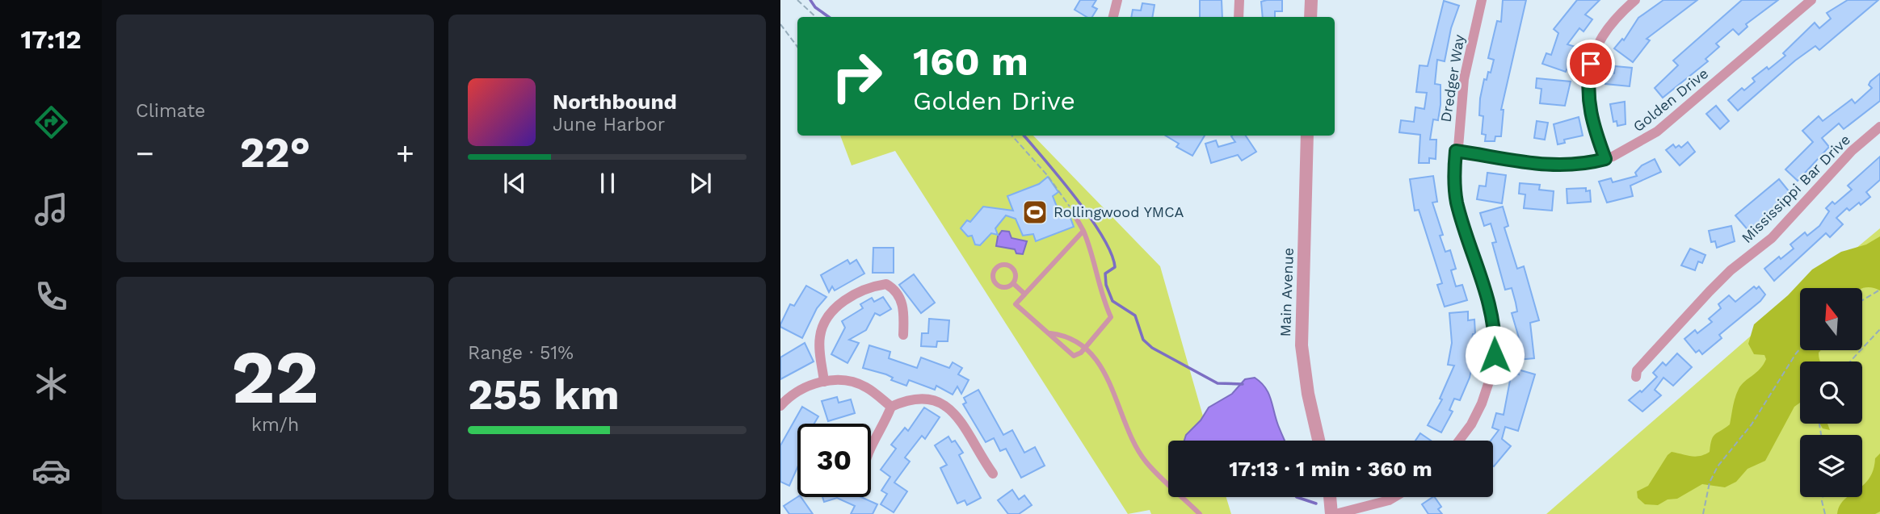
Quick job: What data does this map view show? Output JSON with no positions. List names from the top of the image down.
{
  "streets": {
    "street": [
      "Dredger Way",
      "Golden Drive",
      "Mississippi Bar Drive",
      "Main Avenue"
    ]
  },
  "crossings": [
    ["Dredger Way", "Golden Drive"]
  ],
  "places": {
    "sports": ["Rollingwood YMCA"]
  },
  "north": "top",
  "page": {
    "tabs": "17:12",
    "tile": [
      "Climate",
      ["22", "km/h"],
      ["Range · 51%", "255 km"]
    ],
    "turn": ["160 m", "Golden Drive"],
    "song": ["Northbound", "June Harbor"],
    "heat": ["−", "22°", "+"],
    "limit": "30",
    "trip": "17:13 · 1 min · 360 m"
  }
}
